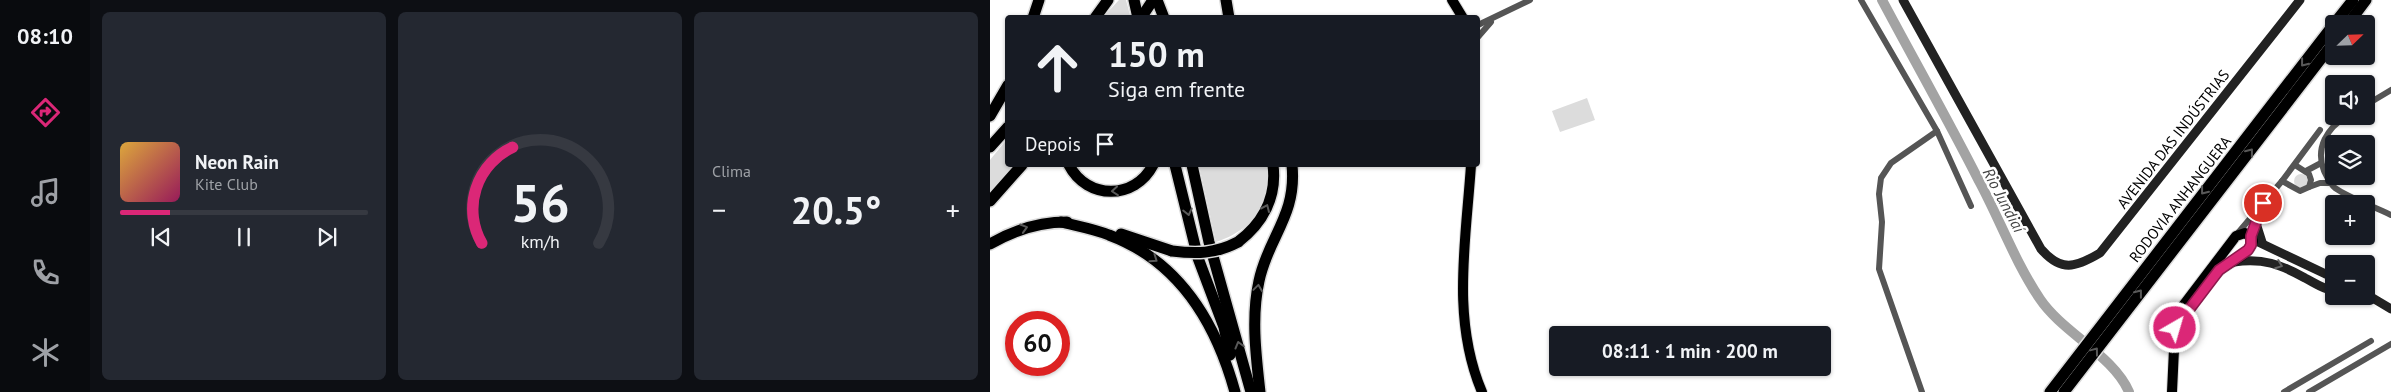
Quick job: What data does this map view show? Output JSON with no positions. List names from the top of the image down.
{
  "streets": {
    "highway": ["RODOVIA ANHANGUERA"],
    "street": ["AVENIDA DAS INDÚSTRIAS"]
  },
  "water": ["Rio Jundiaí"],
  "north": "top right",
  "page": {
    "tabs": "08:10",
    "tile": "Clima",
    "map_buttons": ["+", "−"],
    "turn": ["150 m", "Siga em frente"],
    "then": "Depois",
    "song": ["Neon Rain", "Kite Club"],
    "heat": ["−", "20.5°", "+"],
    "limit": "60",
    "trip": "08:11 · 1 min · 200 m",
    "gauge": ["56", "km/h"]
  }
}
